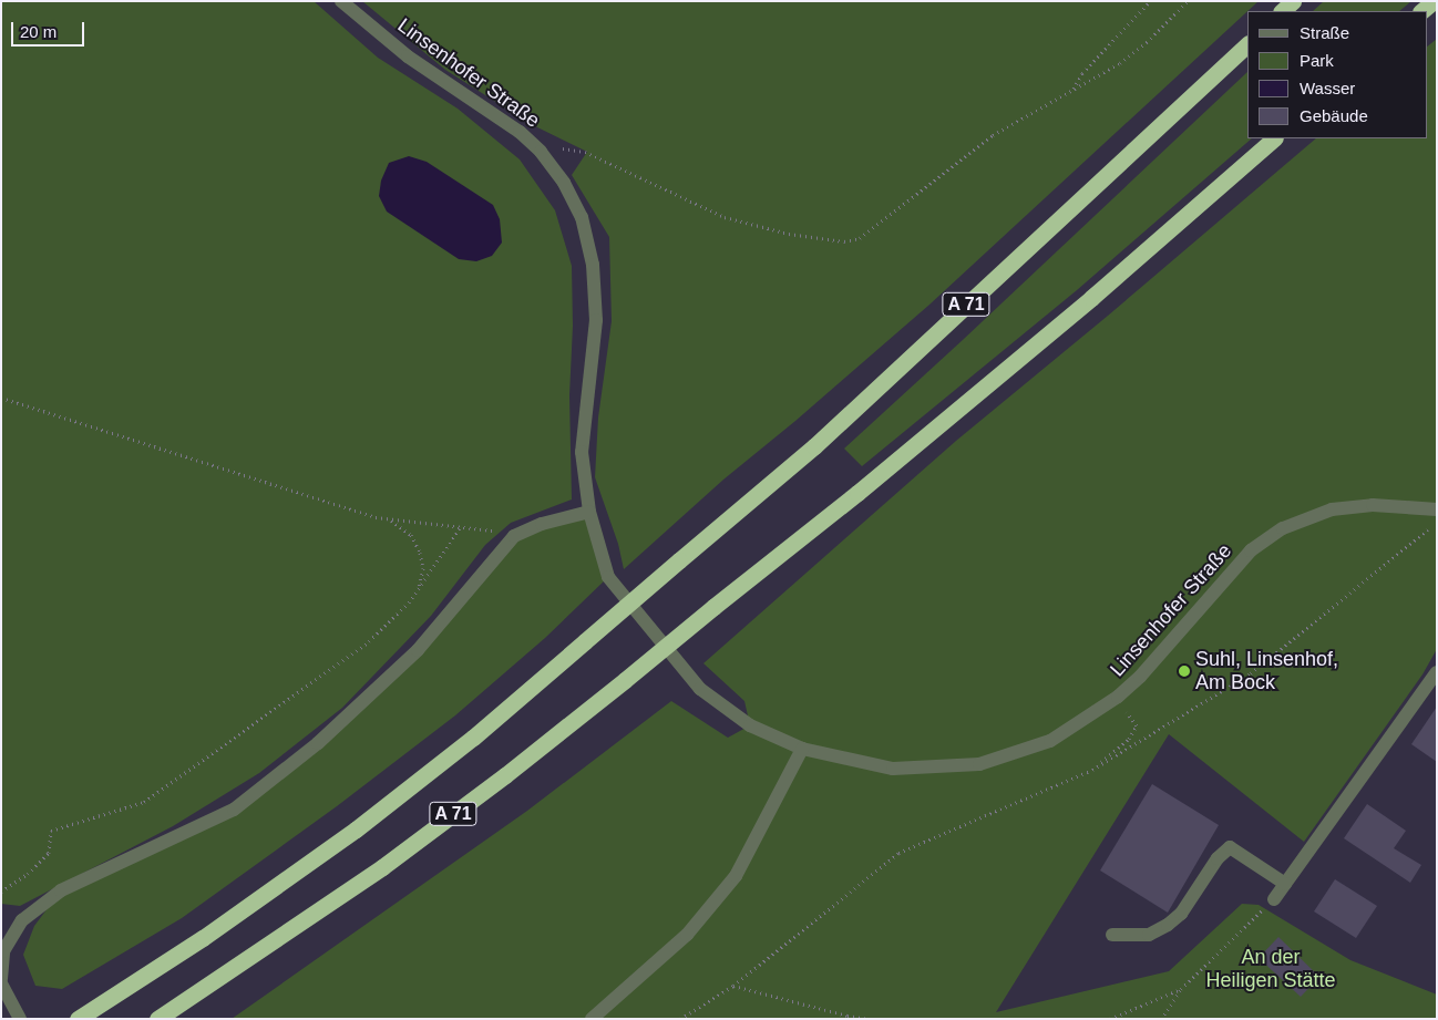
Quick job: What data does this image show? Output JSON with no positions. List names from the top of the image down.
{
  "streets": {
    "highway": ["A 71"],
    "street": ["Linsenhofer Straße"]
  },
  "parks": ["An der Heiligen Stätte"],
  "places": ["Suhl, Linsenhof, Am Bock"],
  "legend": [
    "Straße",
    "Park",
    "Wasser",
    "Gebäude"
  ],
  "scale_bar": "20 m"
}
